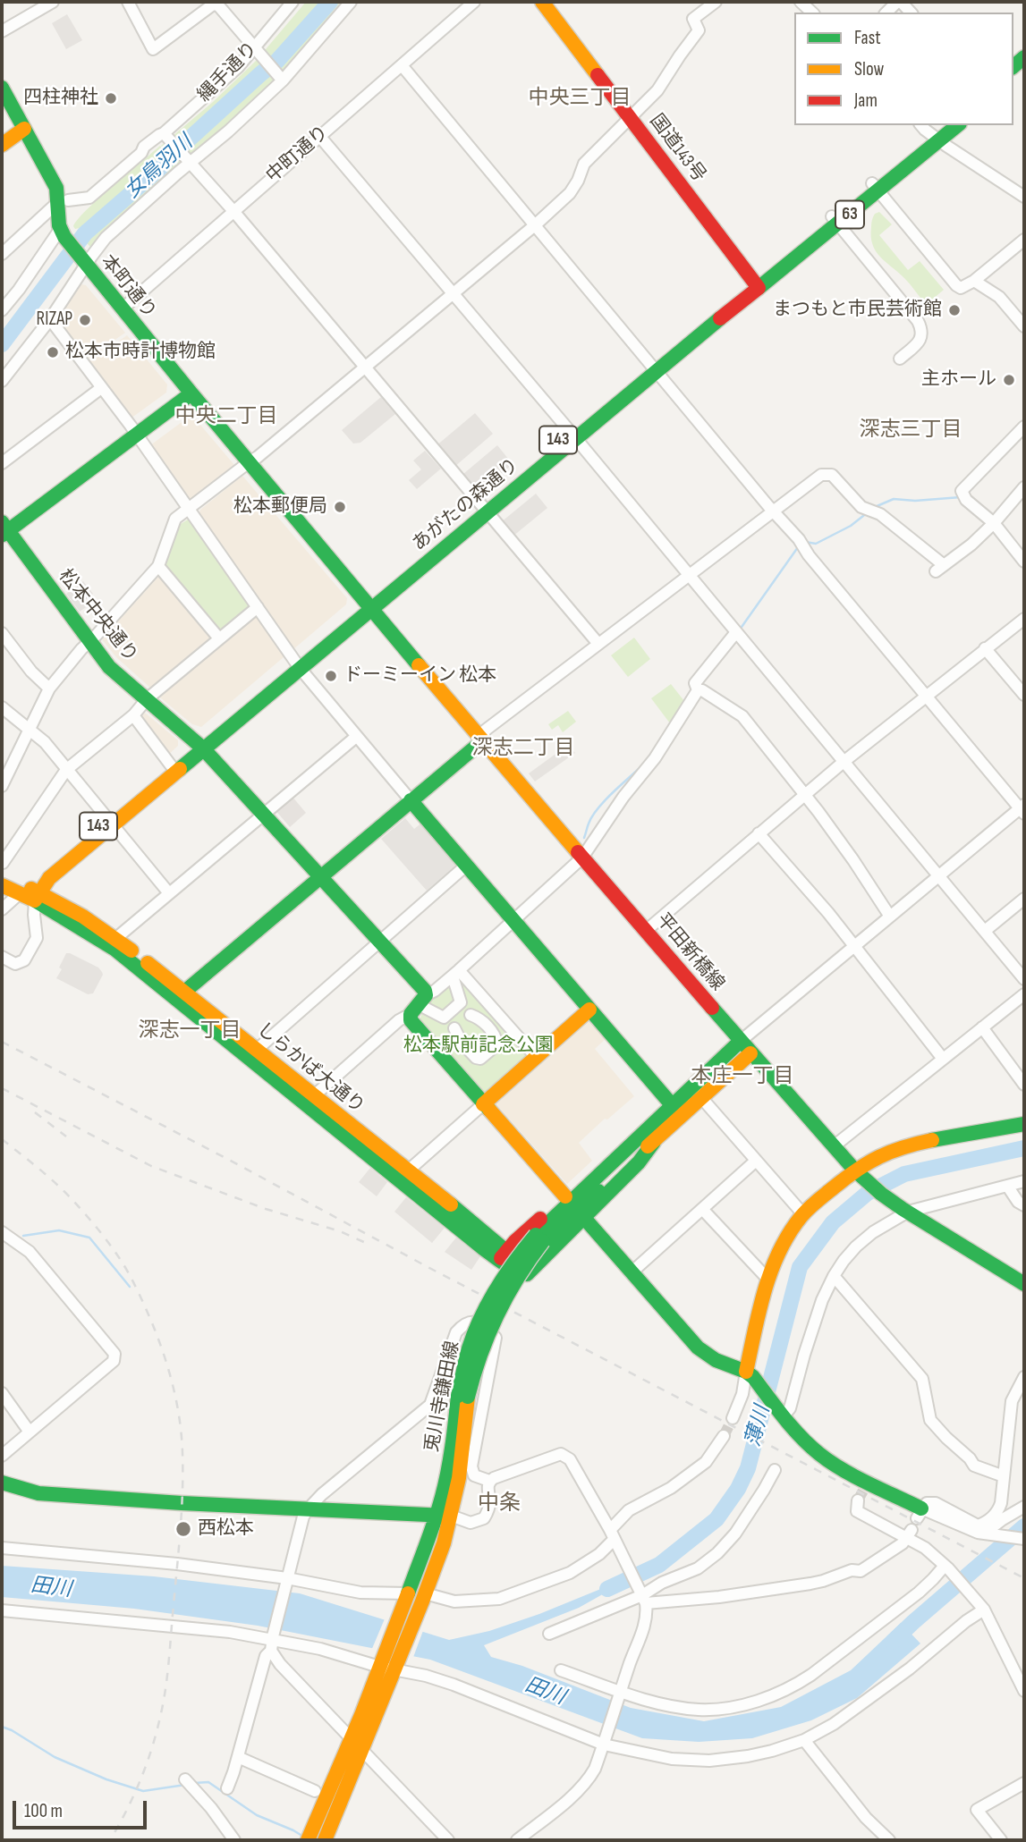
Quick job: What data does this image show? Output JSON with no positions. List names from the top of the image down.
{
  "streets": {
    "main road": [
      "国道143号",
      "63",
      "本町通り",
      "143",
      "あがたの森通り",
      "松本中央通り",
      "平田新橋線",
      "しらかば大通り",
      "兎川寺鎌田線"
    ],
    "street": ["縄手通り", "中町通り"]
  },
  "crossings": [
    ["国道143号", "あがたの森通り"],
    ["中町通り", "本町通り"],
    ["本町通り", "あがたの森通り"],
    ["本町通り", "平田新橋線"],
    ["あがたの森通り", "松本中央通り"],
    ["あがたの森通り", "平田新橋線"],
    ["あがたの森通り", "しらかば大通り"],
    ["平田新橋線", "兎川寺鎌田線"]
  ],
  "districts": [
    "中央三丁目",
    "中央二丁目",
    "深志三丁目",
    "深志二丁目",
    "深志一丁目",
    "本庄一丁目",
    "中条"
  ],
  "water": ["女鳥羽川", "薄川", "田川"],
  "parks": ["松本駅前記念公園"],
  "places": [
    "四柱神社",
    "まつもと市民芸術館",
    "RIZAP",
    "松本市時計博物館",
    "主ホール",
    "松本郵便局",
    "ドーミーイン 松本",
    "西松本"
  ],
  "legend": ["Fast", "Slow", "Jam"],
  "scale_bar": "100 m"
}
